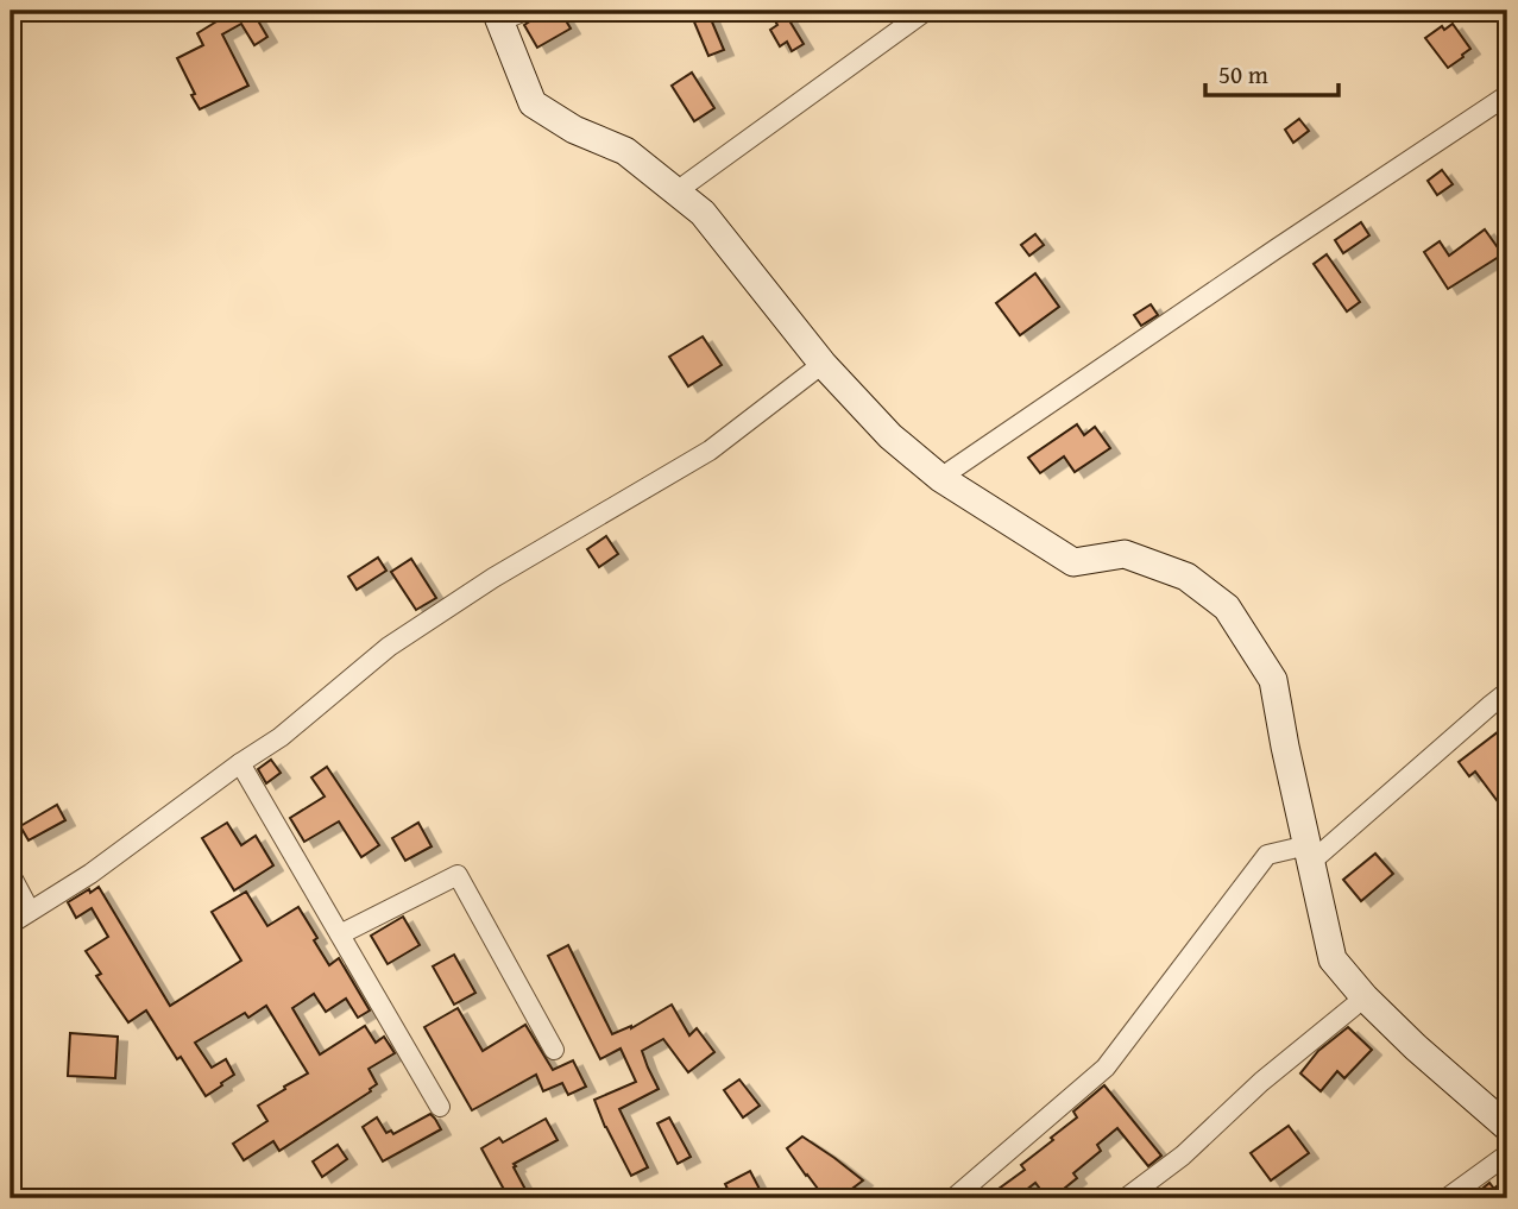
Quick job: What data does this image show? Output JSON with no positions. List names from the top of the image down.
{
  "scale_bar": "50 m"
}
